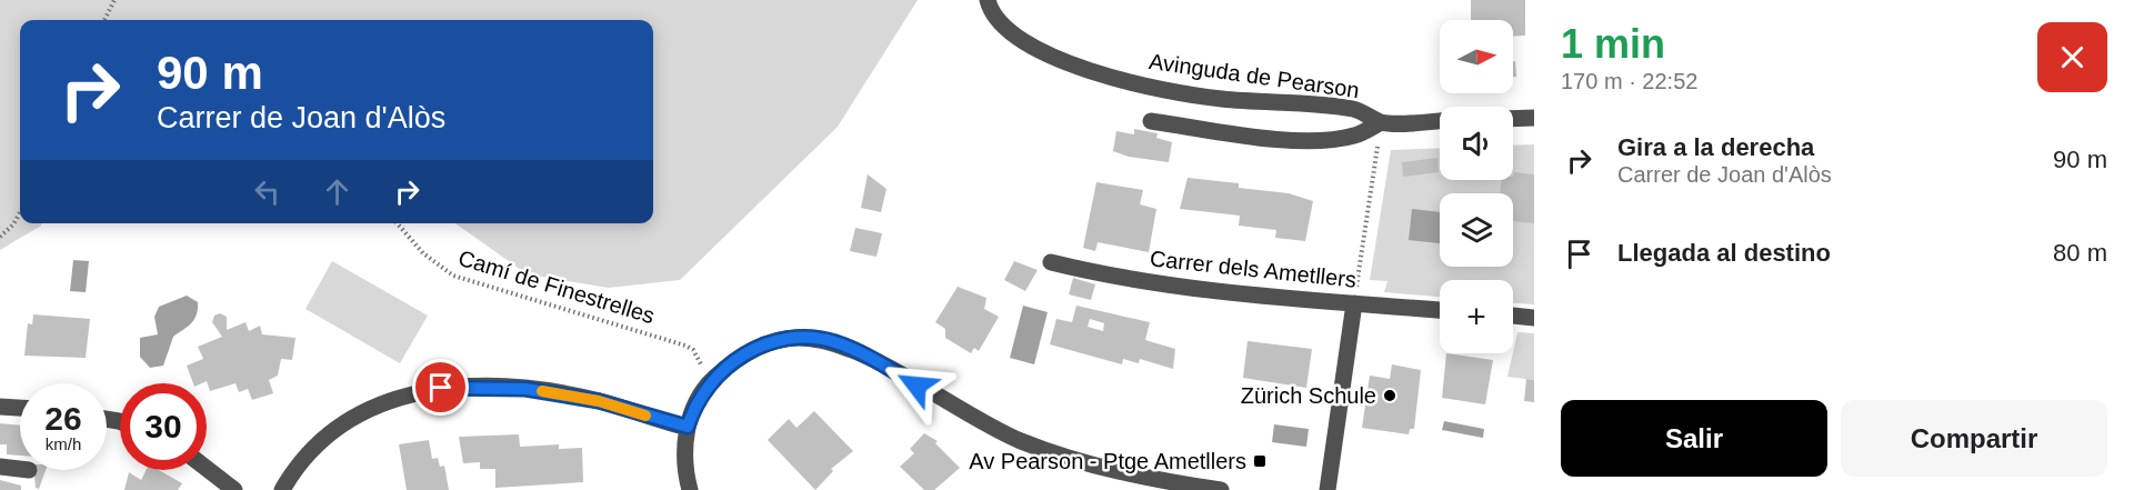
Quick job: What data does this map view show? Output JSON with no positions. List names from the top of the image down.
{
  "streets": {
    "street": ["Avinguda de Pearson", "Carrer dels Ametllers"],
    "path": ["Camí de Finestrelles"]
  },
  "places": {
    "other": ["Zürich Schule"],
    "transit": ["Av Pearson - Ptge Ametllers"]
  },
  "north": "right",
  "page": {
    "heading": ["1 min", "170 m · 22:52"],
    "map_buttons": "+",
    "turn": ["90 m", "Carrer de Joan d'Alòs"],
    "list": [
      {
        "name": "Gira a la derecha",
        "note": "Carrer de Joan d'Alòs",
        "value": "90 m"
      },
      {
        "name": "Llegada al destino",
        "value": "80 m"
      }
    ],
    "speed": "26 km/h",
    "limit": "30",
    "buttons": ["Salir", "Compartir"]
  }
}
